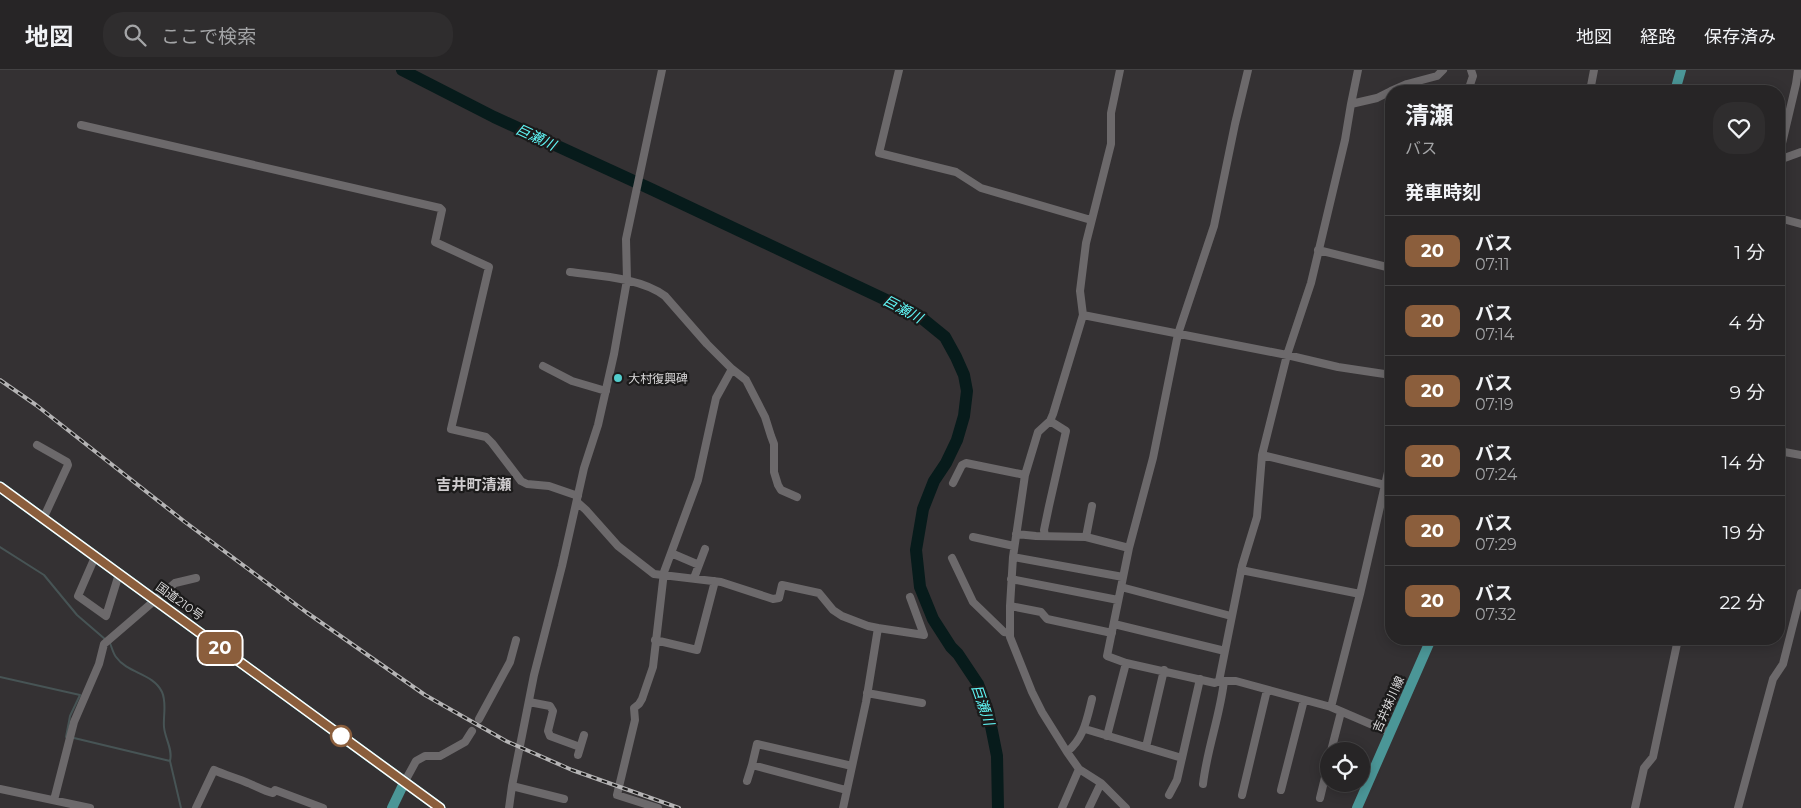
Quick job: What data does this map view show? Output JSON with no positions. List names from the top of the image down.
{
  "streets": {
    "highway": ["国道210号"],
    "main road": ["吉井妹川線"]
  },
  "districts": ["吉井町清瀬"],
  "water": ["巨瀬川"],
  "places": ["大村復興碑"],
  "lines": ["bus line 20"],
  "page": {
    "header": "地図",
    "search": "ここで検索",
    "nav": ["地図", "経路", "保存済み"],
    "on_map": "20",
    "heading": [
      ["清瀬", "バス"],
      "発車時刻"
    ],
    "list": [
      {
        "mark": "20",
        "name": "バス",
        "note": "07:11",
        "value": "1 分"
      },
      {
        "mark": "20",
        "name": "バス",
        "note": "07:14",
        "value": "4 分"
      },
      {
        "mark": "20",
        "name": "バス",
        "note": "07:19",
        "value": "9 分"
      },
      {
        "mark": "20",
        "name": "バス",
        "note": "07:24",
        "value": "14 分"
      },
      {
        "mark": "20",
        "name": "バス",
        "note": "07:29",
        "value": "19 分"
      },
      {
        "mark": "20",
        "name": "バス",
        "note": "07:32",
        "value": "22 分"
      }
    ]
  }
}
